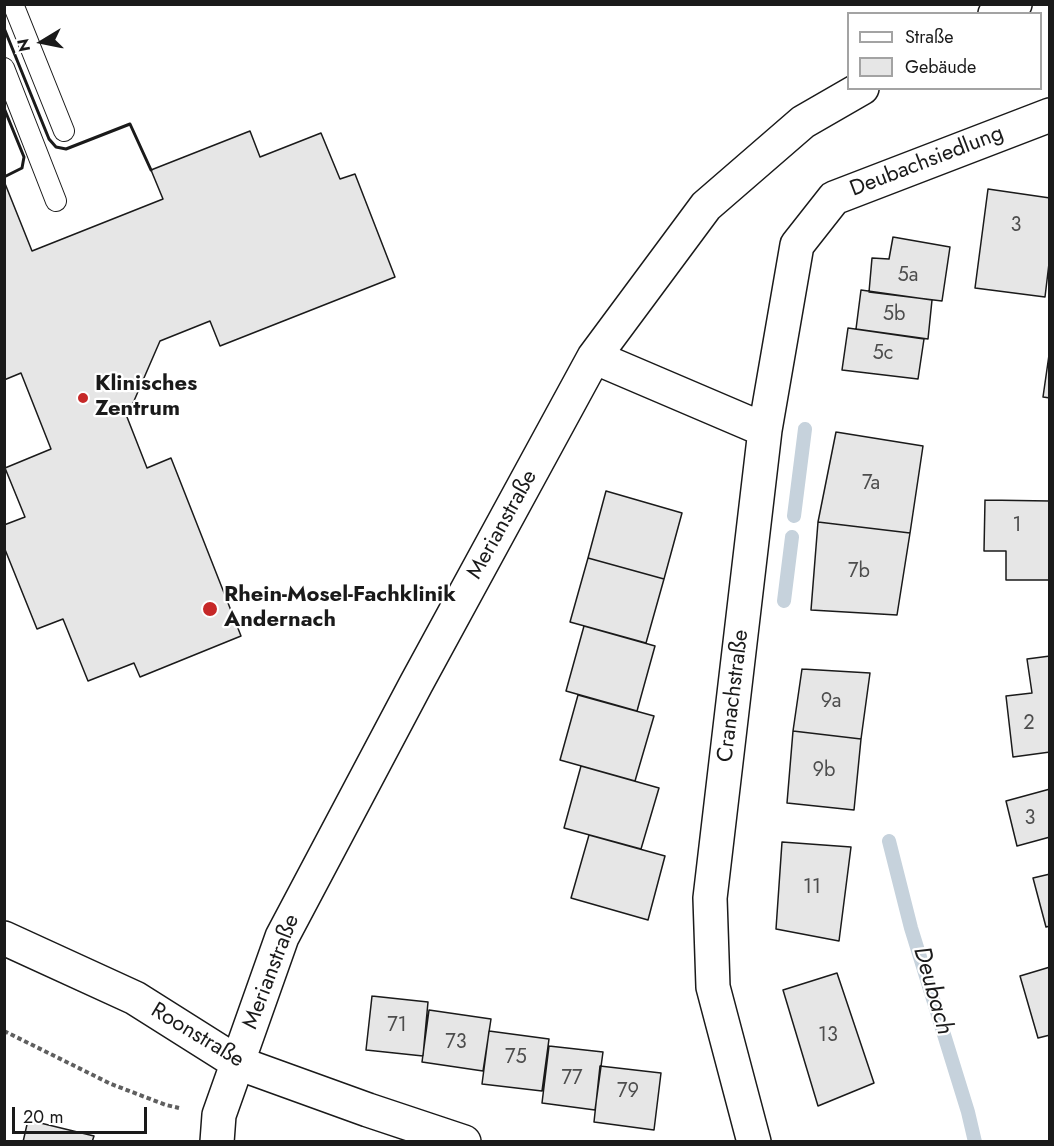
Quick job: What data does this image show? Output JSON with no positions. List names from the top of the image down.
{
  "streets": {
    "street": [
      "Deubachsiedlung",
      "Merianstraße",
      "Cranachstraße",
      "Roonstraße"
    ]
  },
  "crossings": [
    ["Deubachsiedlung", "Cranachstraße"],
    ["Merianstraße", "Roonstraße"]
  ],
  "water": ["Deubach"],
  "places": ["Klinisches Zentrum", "Rhein-Mosel-Fachklinik Andernach"],
  "house_numbers": [
    "3",
    "5a",
    "5b",
    "5c",
    "7a",
    "1",
    "7b",
    "9a",
    "2",
    "9b",
    "3",
    "11",
    "71",
    "13",
    "73",
    "75",
    "77",
    "79"
  ],
  "legend": ["Straße", "Gebäude"],
  "scale_bar": "20 m",
  "north": "left"
}
